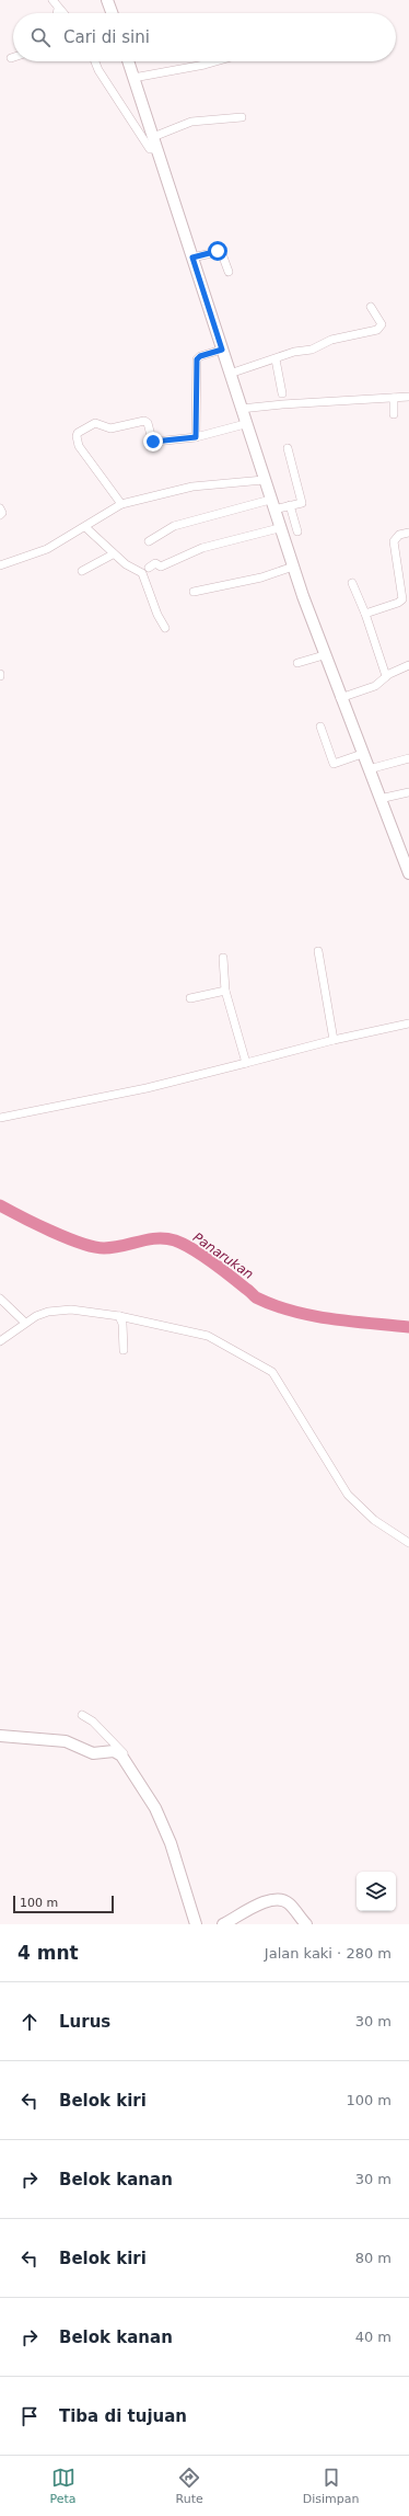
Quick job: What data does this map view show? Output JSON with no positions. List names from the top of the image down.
{
  "water": ["Panarukan"],
  "scale_bar": "100 m",
  "page": {
    "search": "Cari di sini",
    "scale": "100 m",
    "heading": ["4 mnt", "Jalan kaki · 280 m"],
    "list": [
      ["Lurus", "30 m"],
      ["Belok kiri", "100 m"],
      ["Belok kanan", "30 m"],
      ["Belok kiri", "80 m"],
      ["Belok kanan", "40 m"],
      "Tiba di tujuan"
    ],
    "nav": ["Peta", "Rute", "Disimpan"]
  }
}
